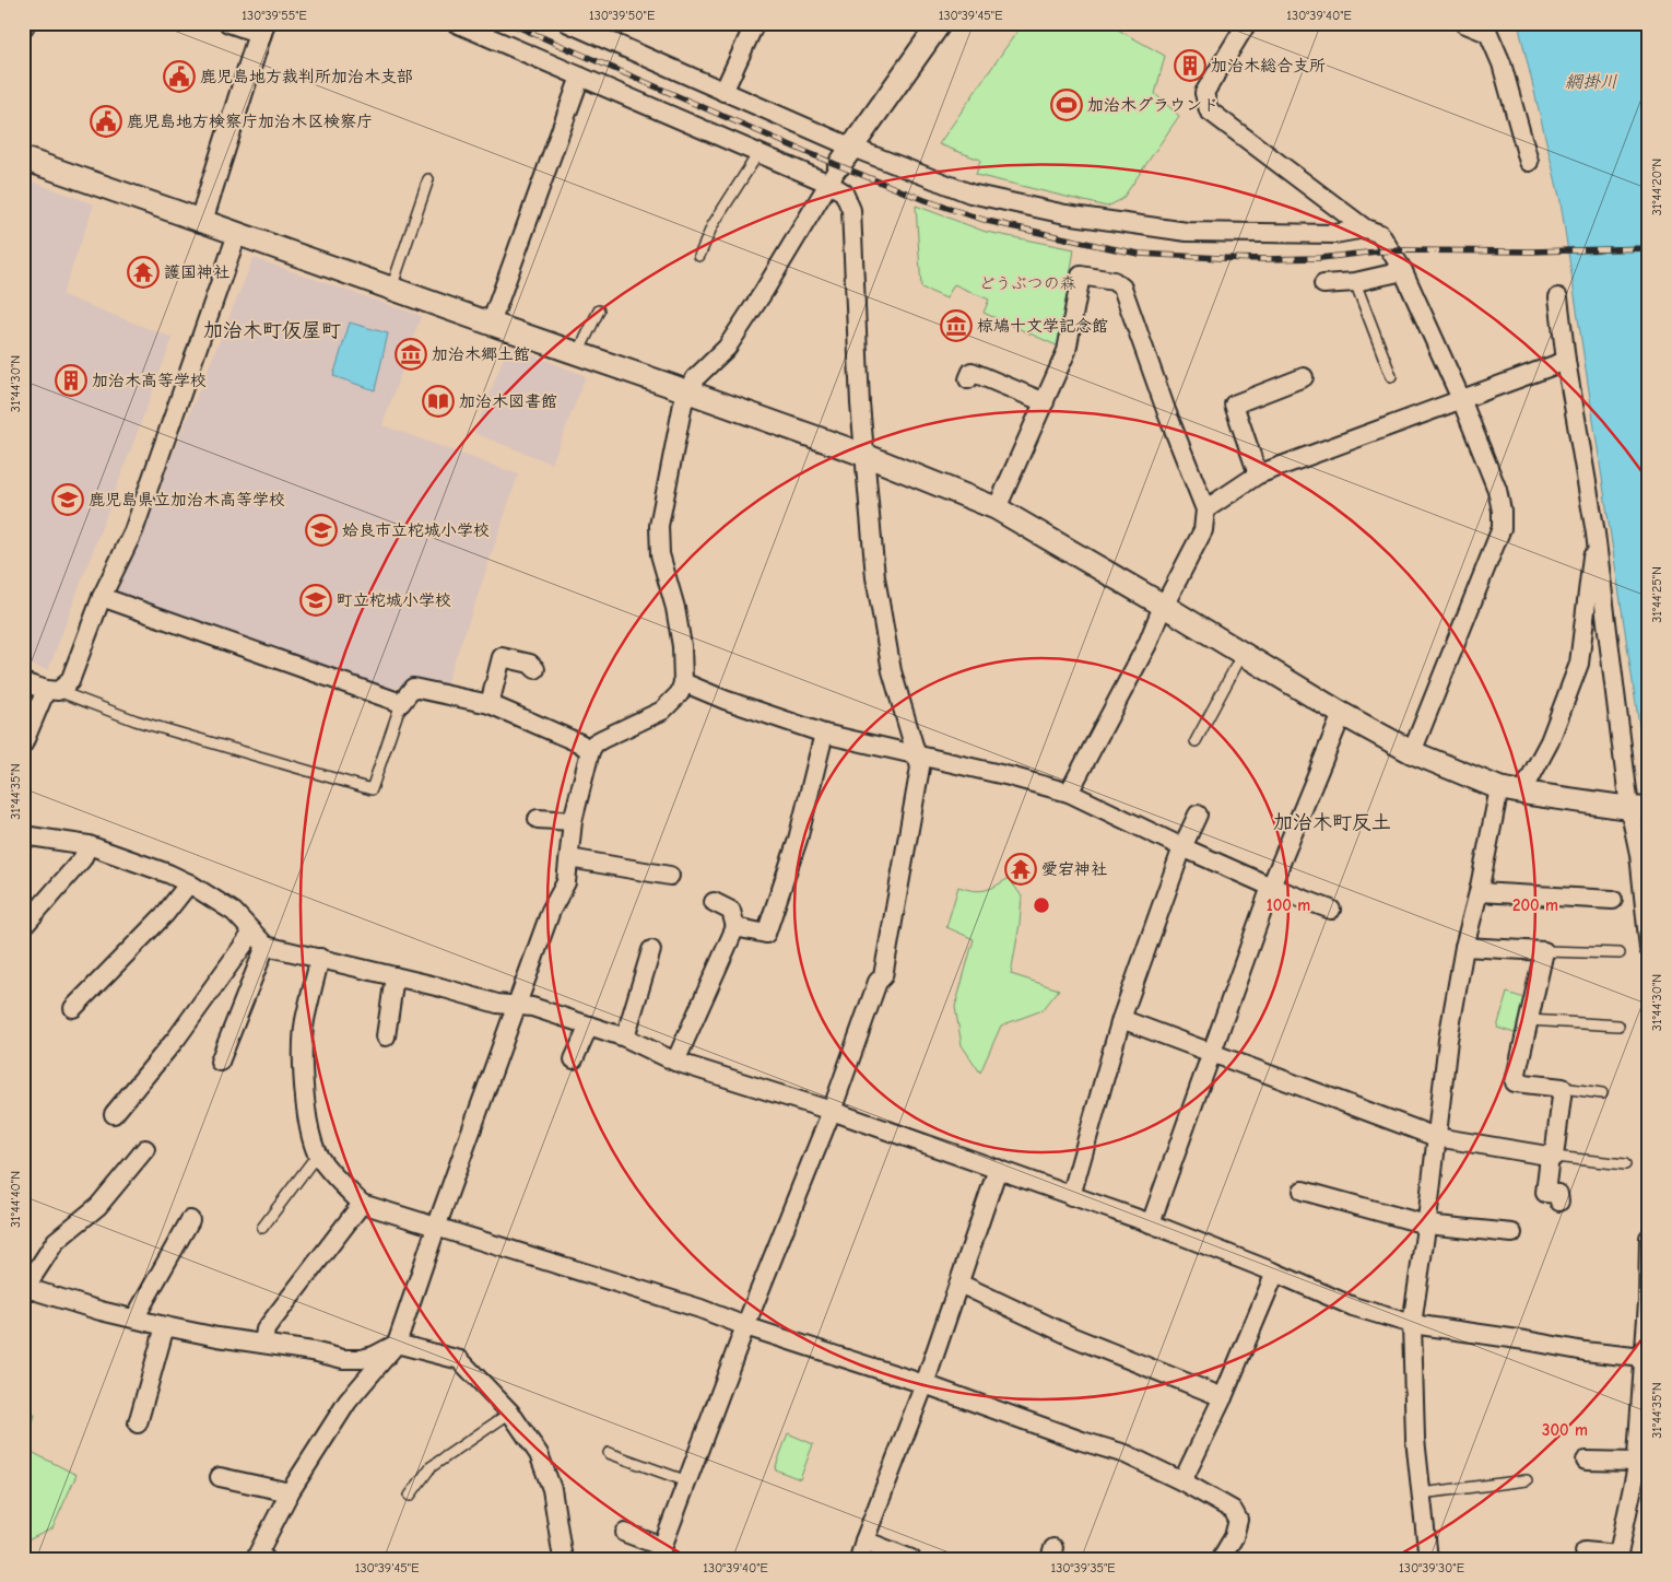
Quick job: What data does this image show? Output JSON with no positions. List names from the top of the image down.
{
  "districts": ["加治木町仮屋町", "加治木町反土"],
  "water": ["網掛川"],
  "parks": ["どうぶつの森"],
  "places": {
    "building": ["加治木総合支所", "加治木高等学校"],
    "public building": ["鹿児島地方裁判所加治木支部", "鹿児島地方検察庁加治木区検察庁"],
    "sports": ["加治木グラウンド"],
    "temple": ["護国神社", "愛宕神社"],
    "museum": ["椋鳩十文学記念館", "加治木郷土館"],
    "library": ["加治木図書館"],
    "school or university": ["鹿児島県立加治木高等学校", "姶良市立柁城小学校", "町立柁城小学校"]
  },
  "coordinates": [
    "130°39'55\"E",
    "130°39'50\"E",
    "130°39'45\"E",
    "130°39'40\"E",
    "31°44'20\"N",
    "31°44'30\"N",
    "31°44'25\"N",
    "31°44'35\"N",
    "31°44'40\"N",
    "130°39'35\"E",
    "130°39'30\"E"
  ],
  "rings": ["100 m", "200 m", "300 m"]
}
